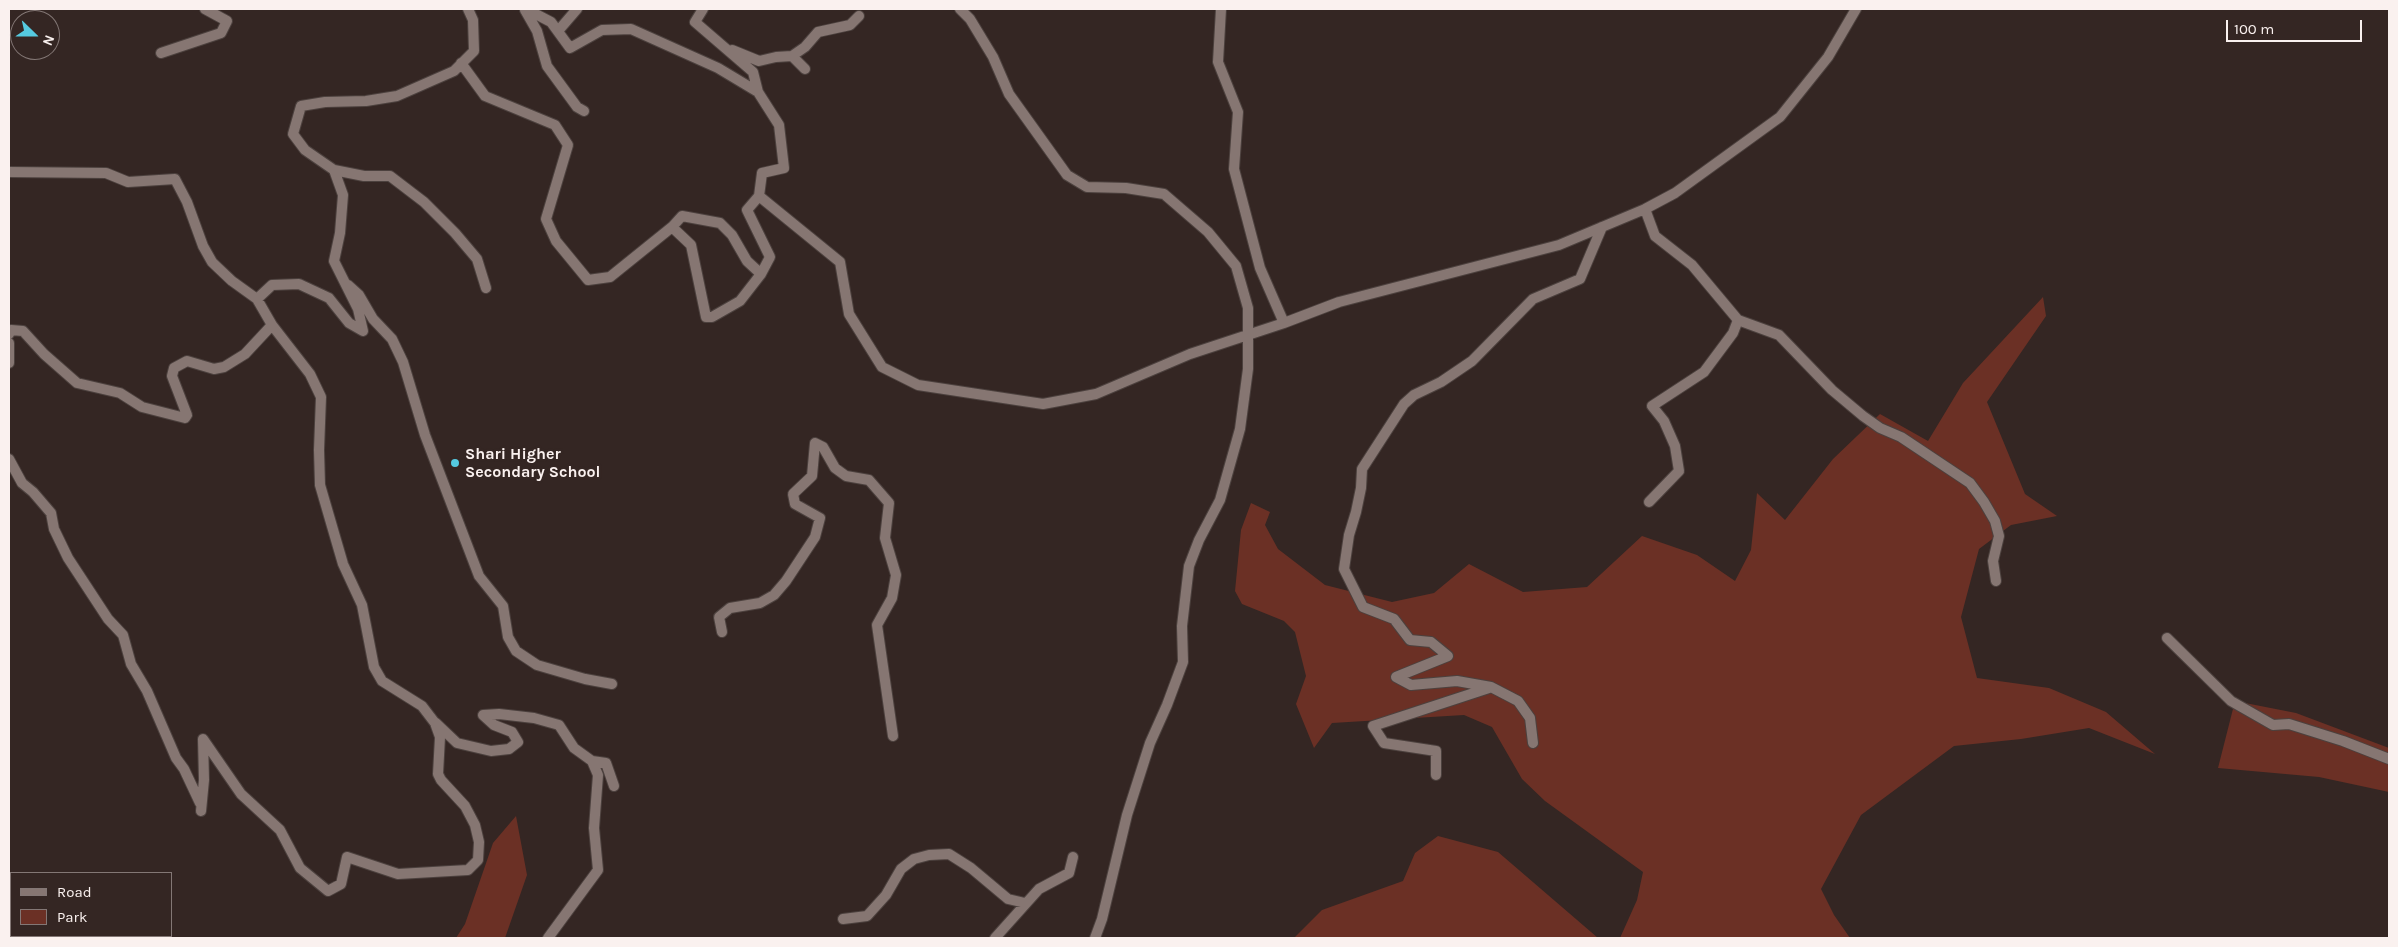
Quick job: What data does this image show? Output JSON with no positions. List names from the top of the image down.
{
  "places": ["Shari Higher Secondary School"],
  "legend": ["Road", "Park"],
  "scale_bar": "100 m",
  "north": "right"
}
